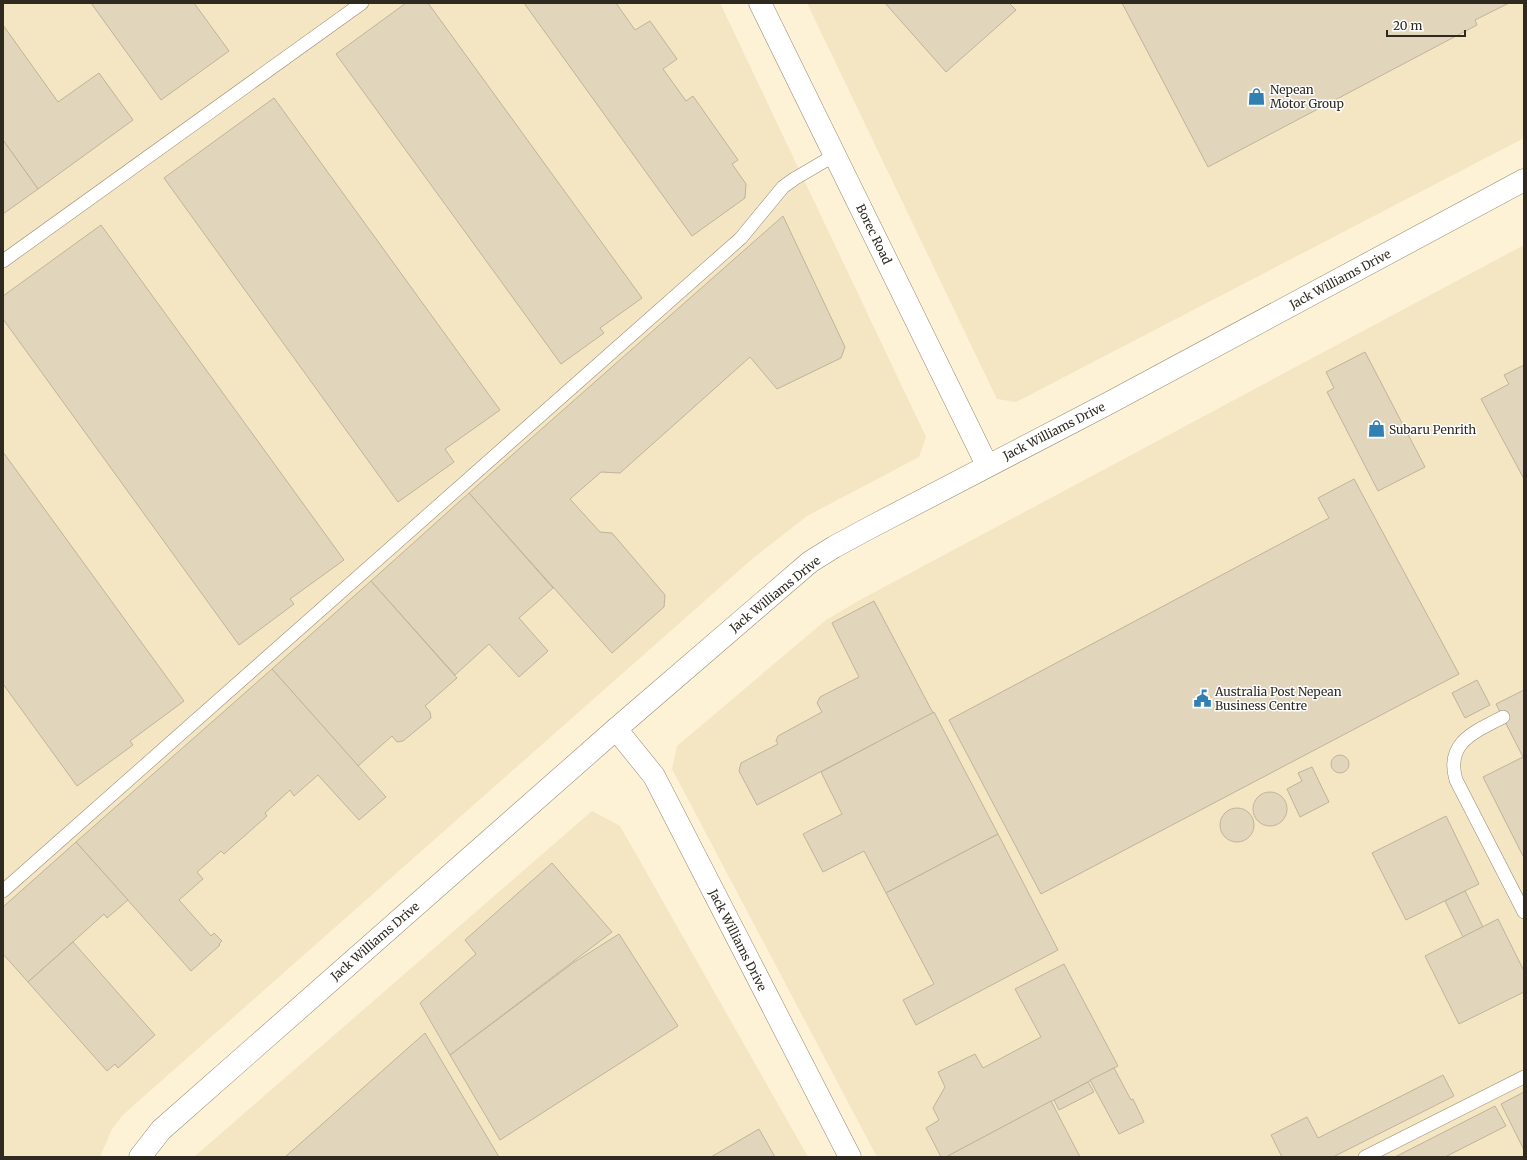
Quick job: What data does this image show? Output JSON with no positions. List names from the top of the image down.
{
  "streets": {
    "street": ["Borec Road", "Jack Williams Drive"]
  },
  "crossings": [
    ["Borec Road", "Jack Williams Drive"]
  ],
  "places": {
    "shop": ["Nepean Motor Group", "Subaru Penrith"],
    "public building": ["Australia Post Nepean Business Centre"]
  },
  "scale_bar": "20 m"
}
